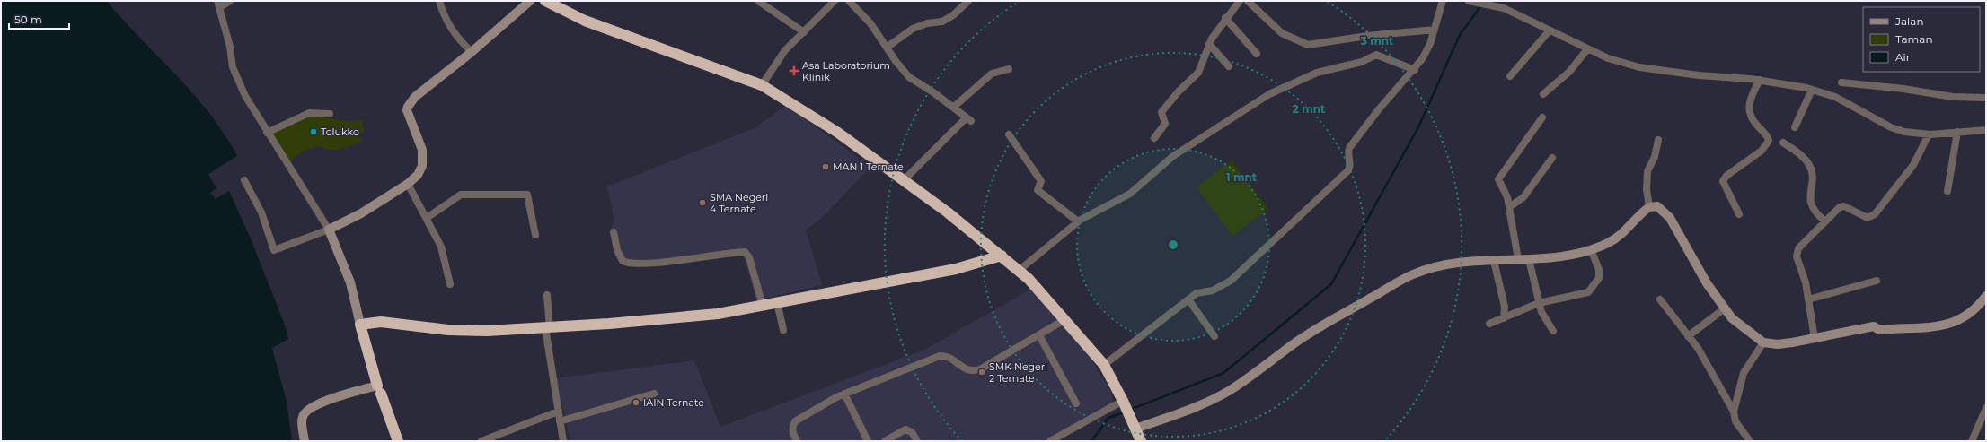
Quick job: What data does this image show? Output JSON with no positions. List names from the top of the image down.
{
  "places": {
    "health": ["Asa Laboratorium Klinik"],
    "other": [
      "Tolukko",
      "MAN 1 Ternate",
      "SMA Negeri 4 Ternate",
      "SMK Negeri 2 Ternate",
      "IAIN Ternate"
    ]
  },
  "legend": ["Jalan", "Taman", "Air"],
  "scale_bar": "50 m",
  "rings": ["3 mnt", "2 mnt", "1 mnt"]
}
